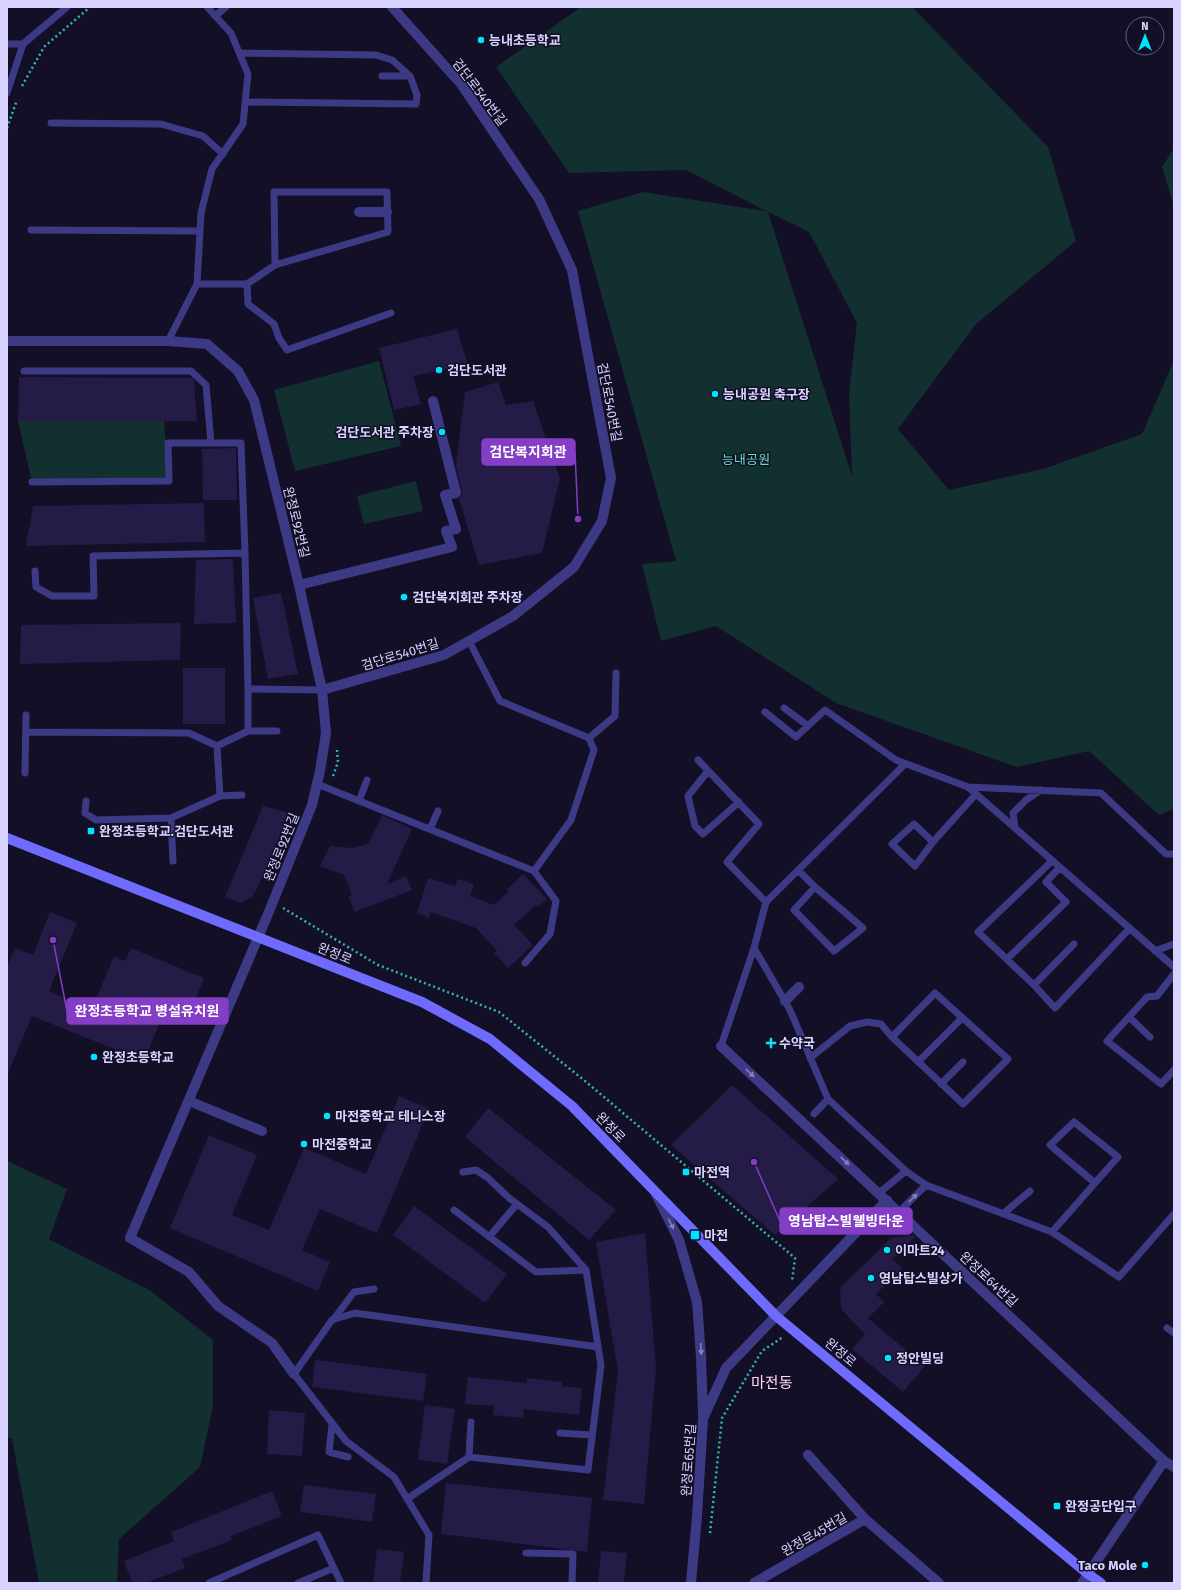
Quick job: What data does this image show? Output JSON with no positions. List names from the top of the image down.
{
  "streets": {
    "main road": ["완정로"],
    "street": [
      "검단로540번길",
      "완정로92번길",
      "완정로64번길",
      "완정로65번길",
      "완정로45번길"
    ]
  },
  "crossings": [
    ["검단로540번길", "완정로92번길"],
    ["완정로92번길", "완정로"],
    ["완정로", "완정로65번길"]
  ],
  "districts": ["마전동"],
  "parks": ["능내공원"],
  "places": {
    "other": [
      "능내초등학교",
      "검단도서관",
      "능내공원 축구장",
      "검단도서관 주차장",
      "검단복지회관",
      "검단복지회관 주차장",
      "완정초등학교 병설유치원",
      "완정초등학교",
      "마전중학교 테니스장",
      "마전중학교",
      "영남탑스빌웰빙타운",
      "이마트24",
      "영남탑스빌상가",
      "정안빌딩",
      "Taco Mole"
    ],
    "transit": [
      "완정초등학교.검단도서관",
      "마전역",
      "마전",
      "완정공단입구"
    ],
    "health": ["수약국"]
  },
  "north": "top"
}
